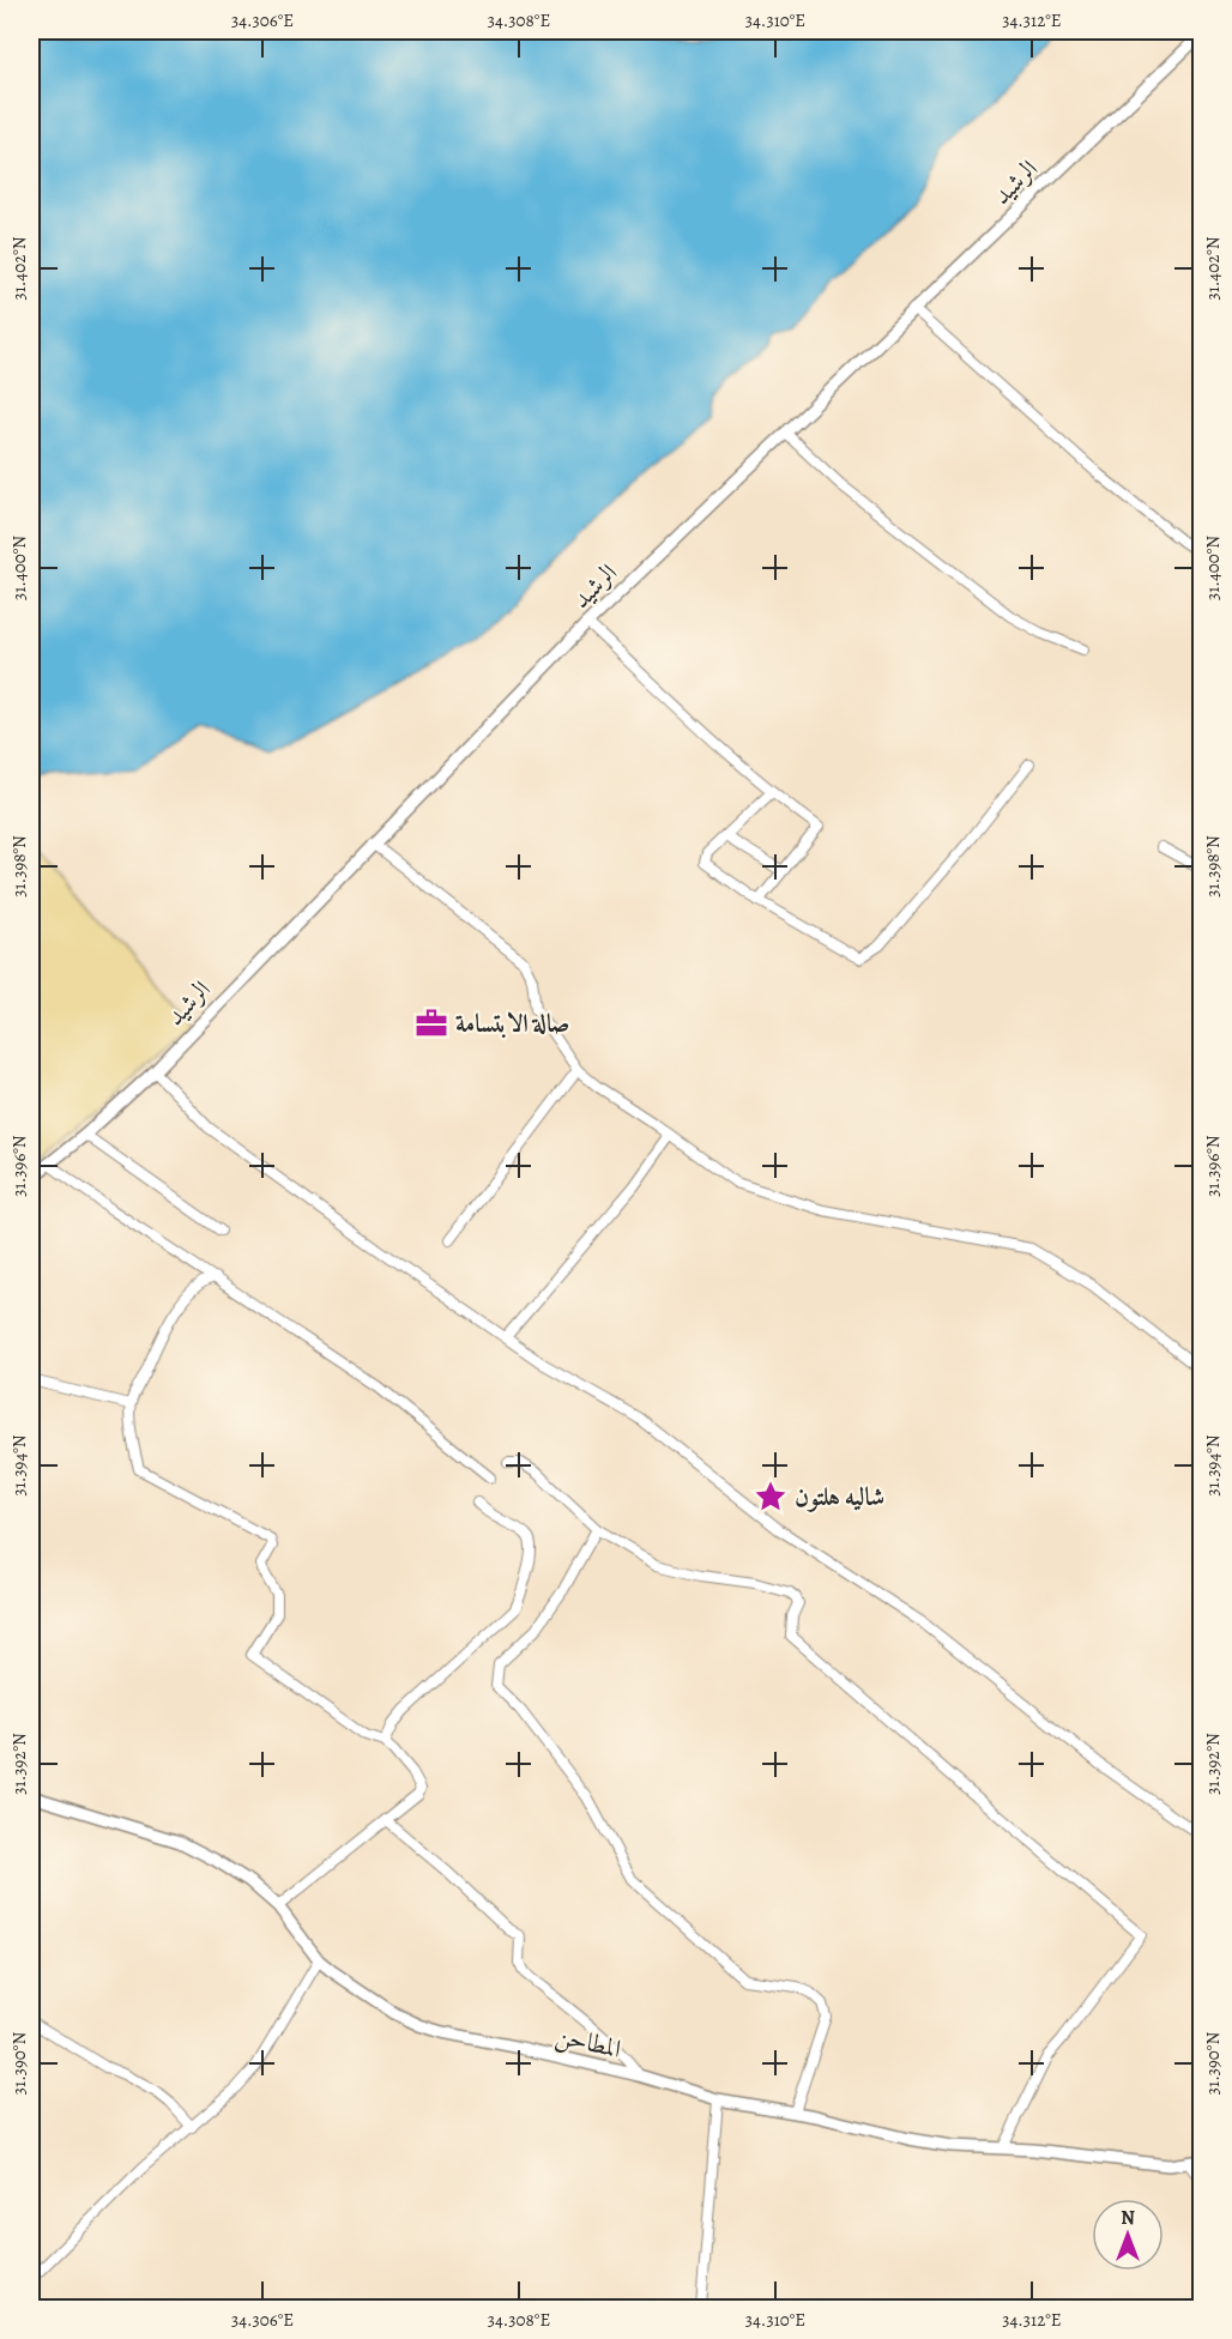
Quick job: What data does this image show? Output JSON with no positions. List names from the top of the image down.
{
  "streets": {
    "main road": ["الرشيد", "المطاحن"]
  },
  "places": {
    "office": ["صالة الابتسامة"],
    "place": ["شاليه هلتون"]
  },
  "north": "top",
  "coordinates": [
    "34.306°E",
    "34.308°E",
    "34.310°E",
    "34.312°E",
    "31.402°N",
    "31.400°N",
    "31.398°N",
    "31.396°N",
    "31.394°N",
    "31.392°N",
    "31.390°N"
  ]
}
